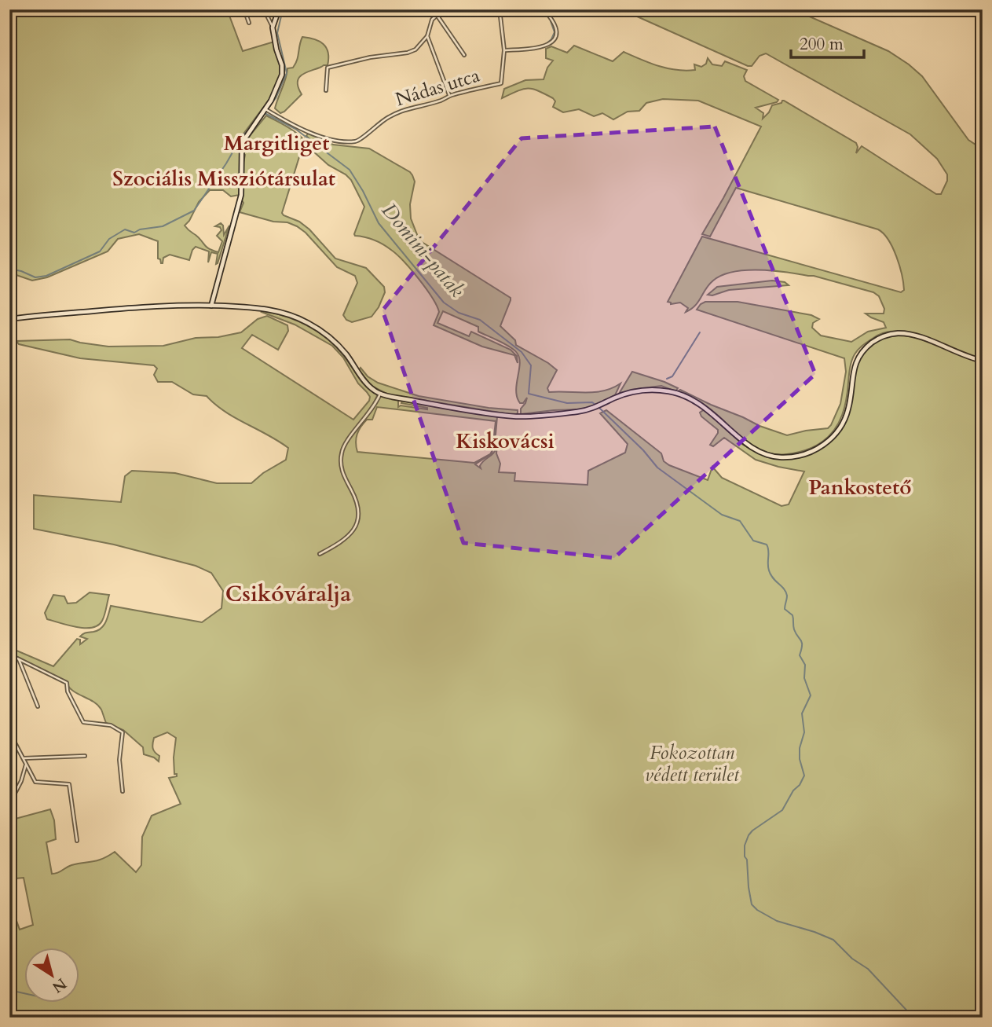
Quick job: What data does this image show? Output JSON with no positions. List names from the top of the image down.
{
  "streets": {
    "street": ["Nádas utca"]
  },
  "districts": [
    "Margitliget",
    "Szociális Missziótársulat",
    "Kiskovácsi",
    "Pankostető",
    "Csikóváralja"
  ],
  "water": ["Domini-patak"],
  "parks": ["Fokozottan védett terület"],
  "scale_bar": "200 m",
  "north": "bottom right"
}
